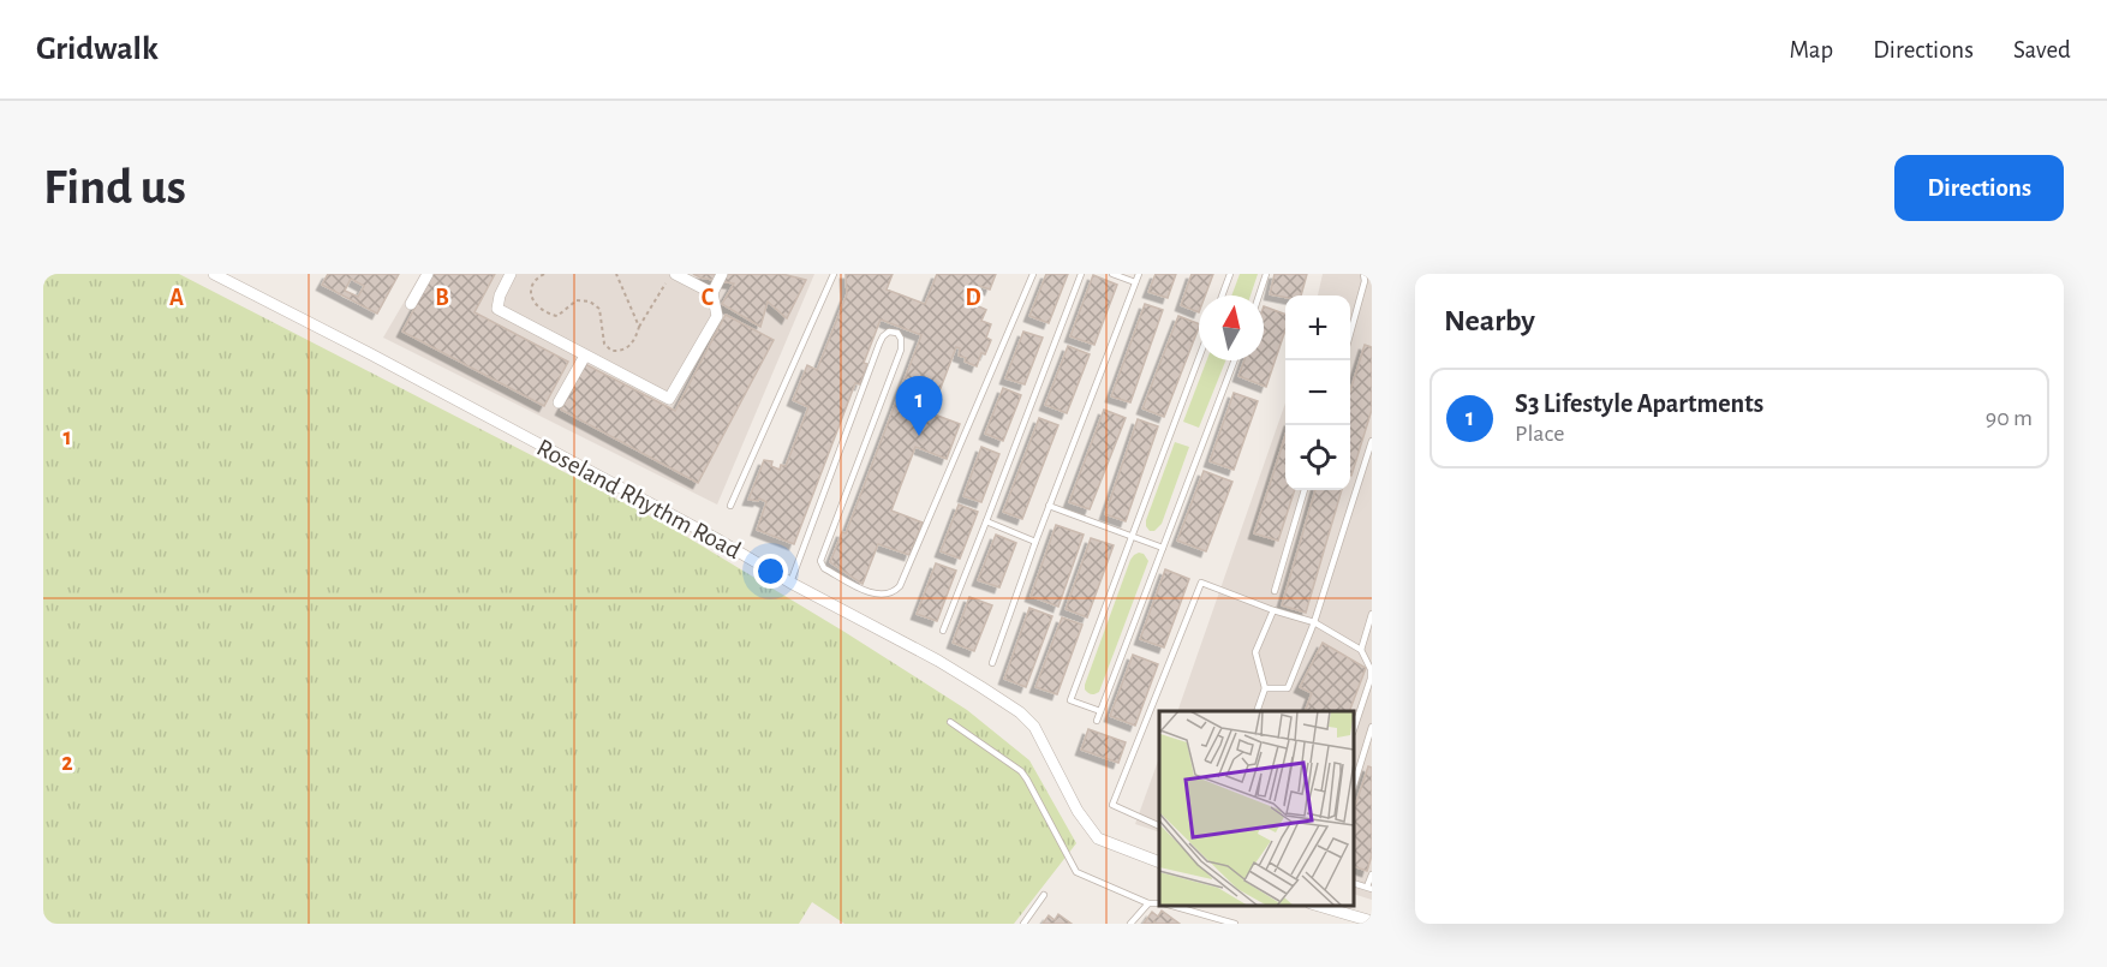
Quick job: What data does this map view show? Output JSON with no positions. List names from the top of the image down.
{
  "streets": {
    "street": ["Roseland Rhythm Road"]
  },
  "north": "top",
  "page": {
    "header": "Gridwalk",
    "nav": ["Map", "Directions", "Saved"],
    "buttons": "Directions",
    "title": "Find us",
    "heading": "Nearby",
    "map_buttons": ["+", "−"],
    "list": [
      {
        "mark": "1",
        "name": "S3 Lifestyle Apartments",
        "note": "Place",
        "value": "90 m"
      }
    ],
    "pins": "1"
  },
  "grid": {
    "columns": [
      "A",
      "B",
      "C",
      "D"
    ],
    "rows": ["1", "2"]
  }
}
